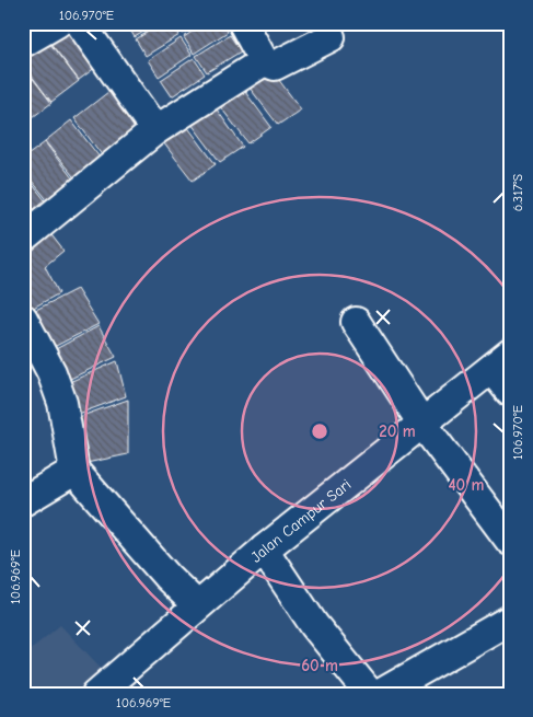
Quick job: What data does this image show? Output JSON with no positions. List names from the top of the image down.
{
  "streets": {
    "street": ["Jalan Campur Sari"]
  },
  "coordinates": ["106.970°E", "6.317°S", "106.969°E"],
  "rings": ["20 m", "40 m", "60 m"]
}
